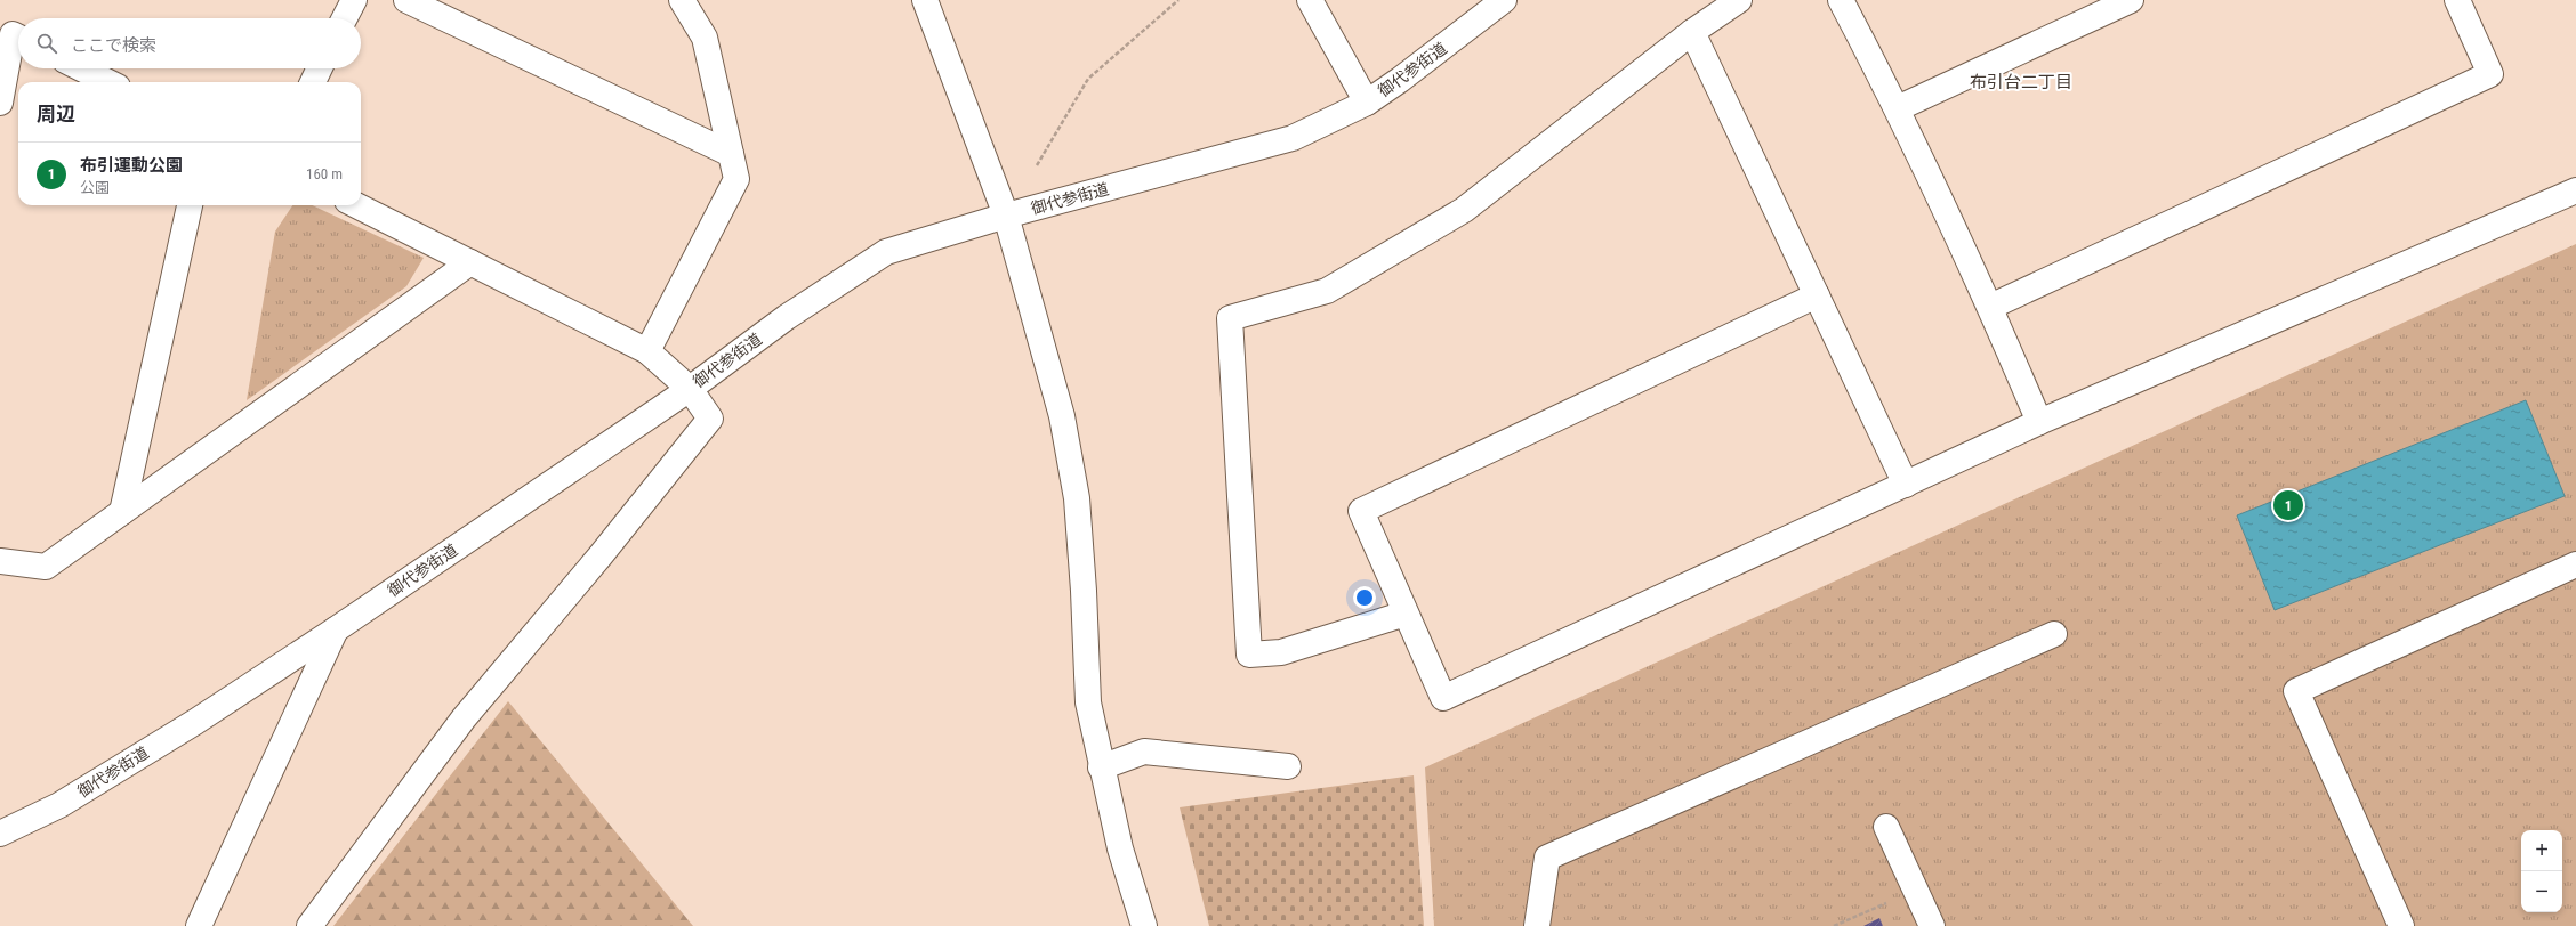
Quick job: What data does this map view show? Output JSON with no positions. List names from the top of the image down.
{
  "streets": {
    "street": ["御代参街道"]
  },
  "districts": ["布引台二丁目"],
  "page": {
    "search": "ここで検索",
    "heading": "周辺",
    "list": [
      {
        "mark": "1",
        "name": "布引運動公園",
        "note": "公園",
        "value": "160 m"
      }
    ],
    "pins": "1",
    "map_buttons": ["+", "−"]
  }
}
